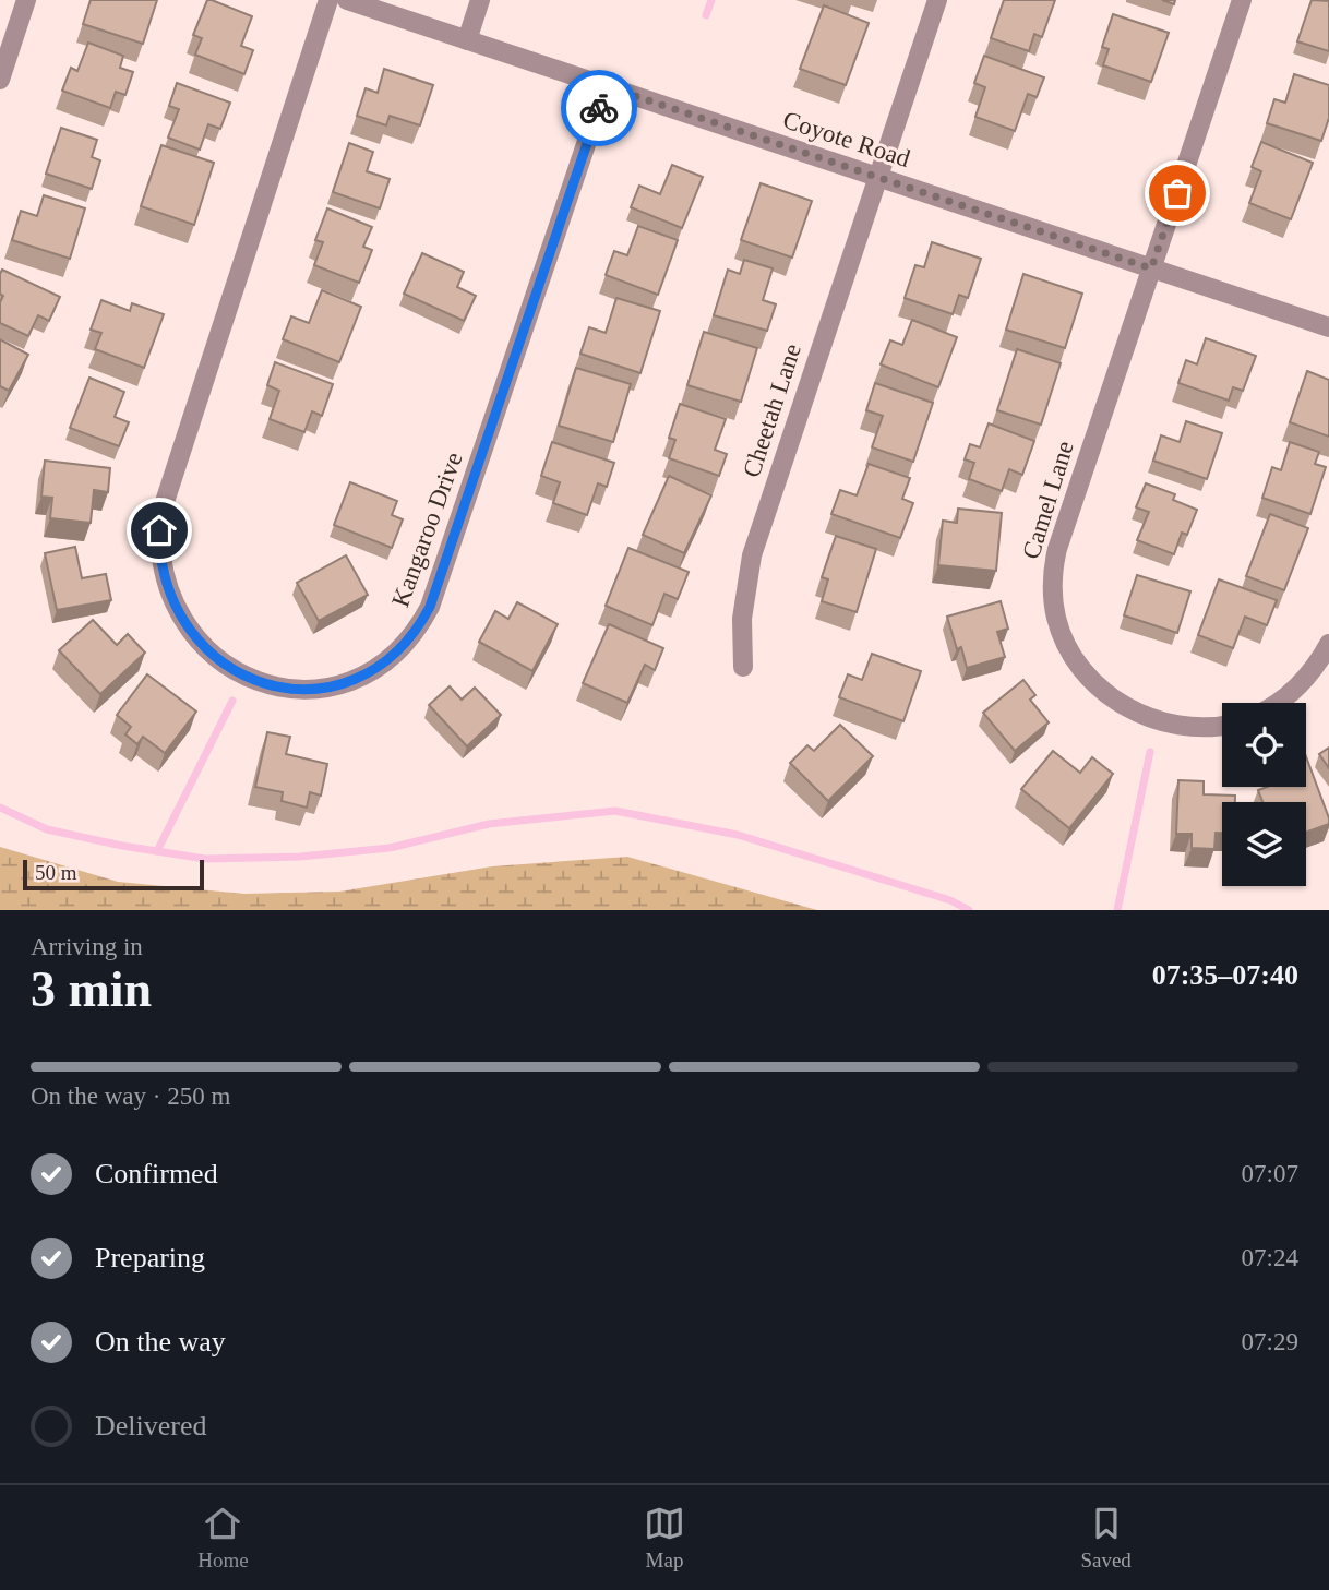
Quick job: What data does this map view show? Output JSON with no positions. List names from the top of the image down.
{
  "streets": {
    "street": [
      "Coyote Road",
      "Cheetah Lane",
      "Camel Lane",
      "Kangaroo Drive"
    ]
  },
  "crossings": [
    ["Coyote Road", "Cheetah Lane"],
    ["Coyote Road", "Camel Lane"],
    ["Coyote Road", "Kangaroo Drive"]
  ],
  "scale_bar": "50 m",
  "page": {
    "scale": "50 m",
    "heading": ["3 min", "Arriving in", "07:35–07:40"],
    "bar": "On the way · 250 m",
    "list": [
      ["Confirmed", "07:07"],
      ["Preparing", "07:24"],
      ["On the way", "07:29"],
      "Delivered"
    ],
    "tabs": ["Home", "Map", "Saved"]
  }
}
